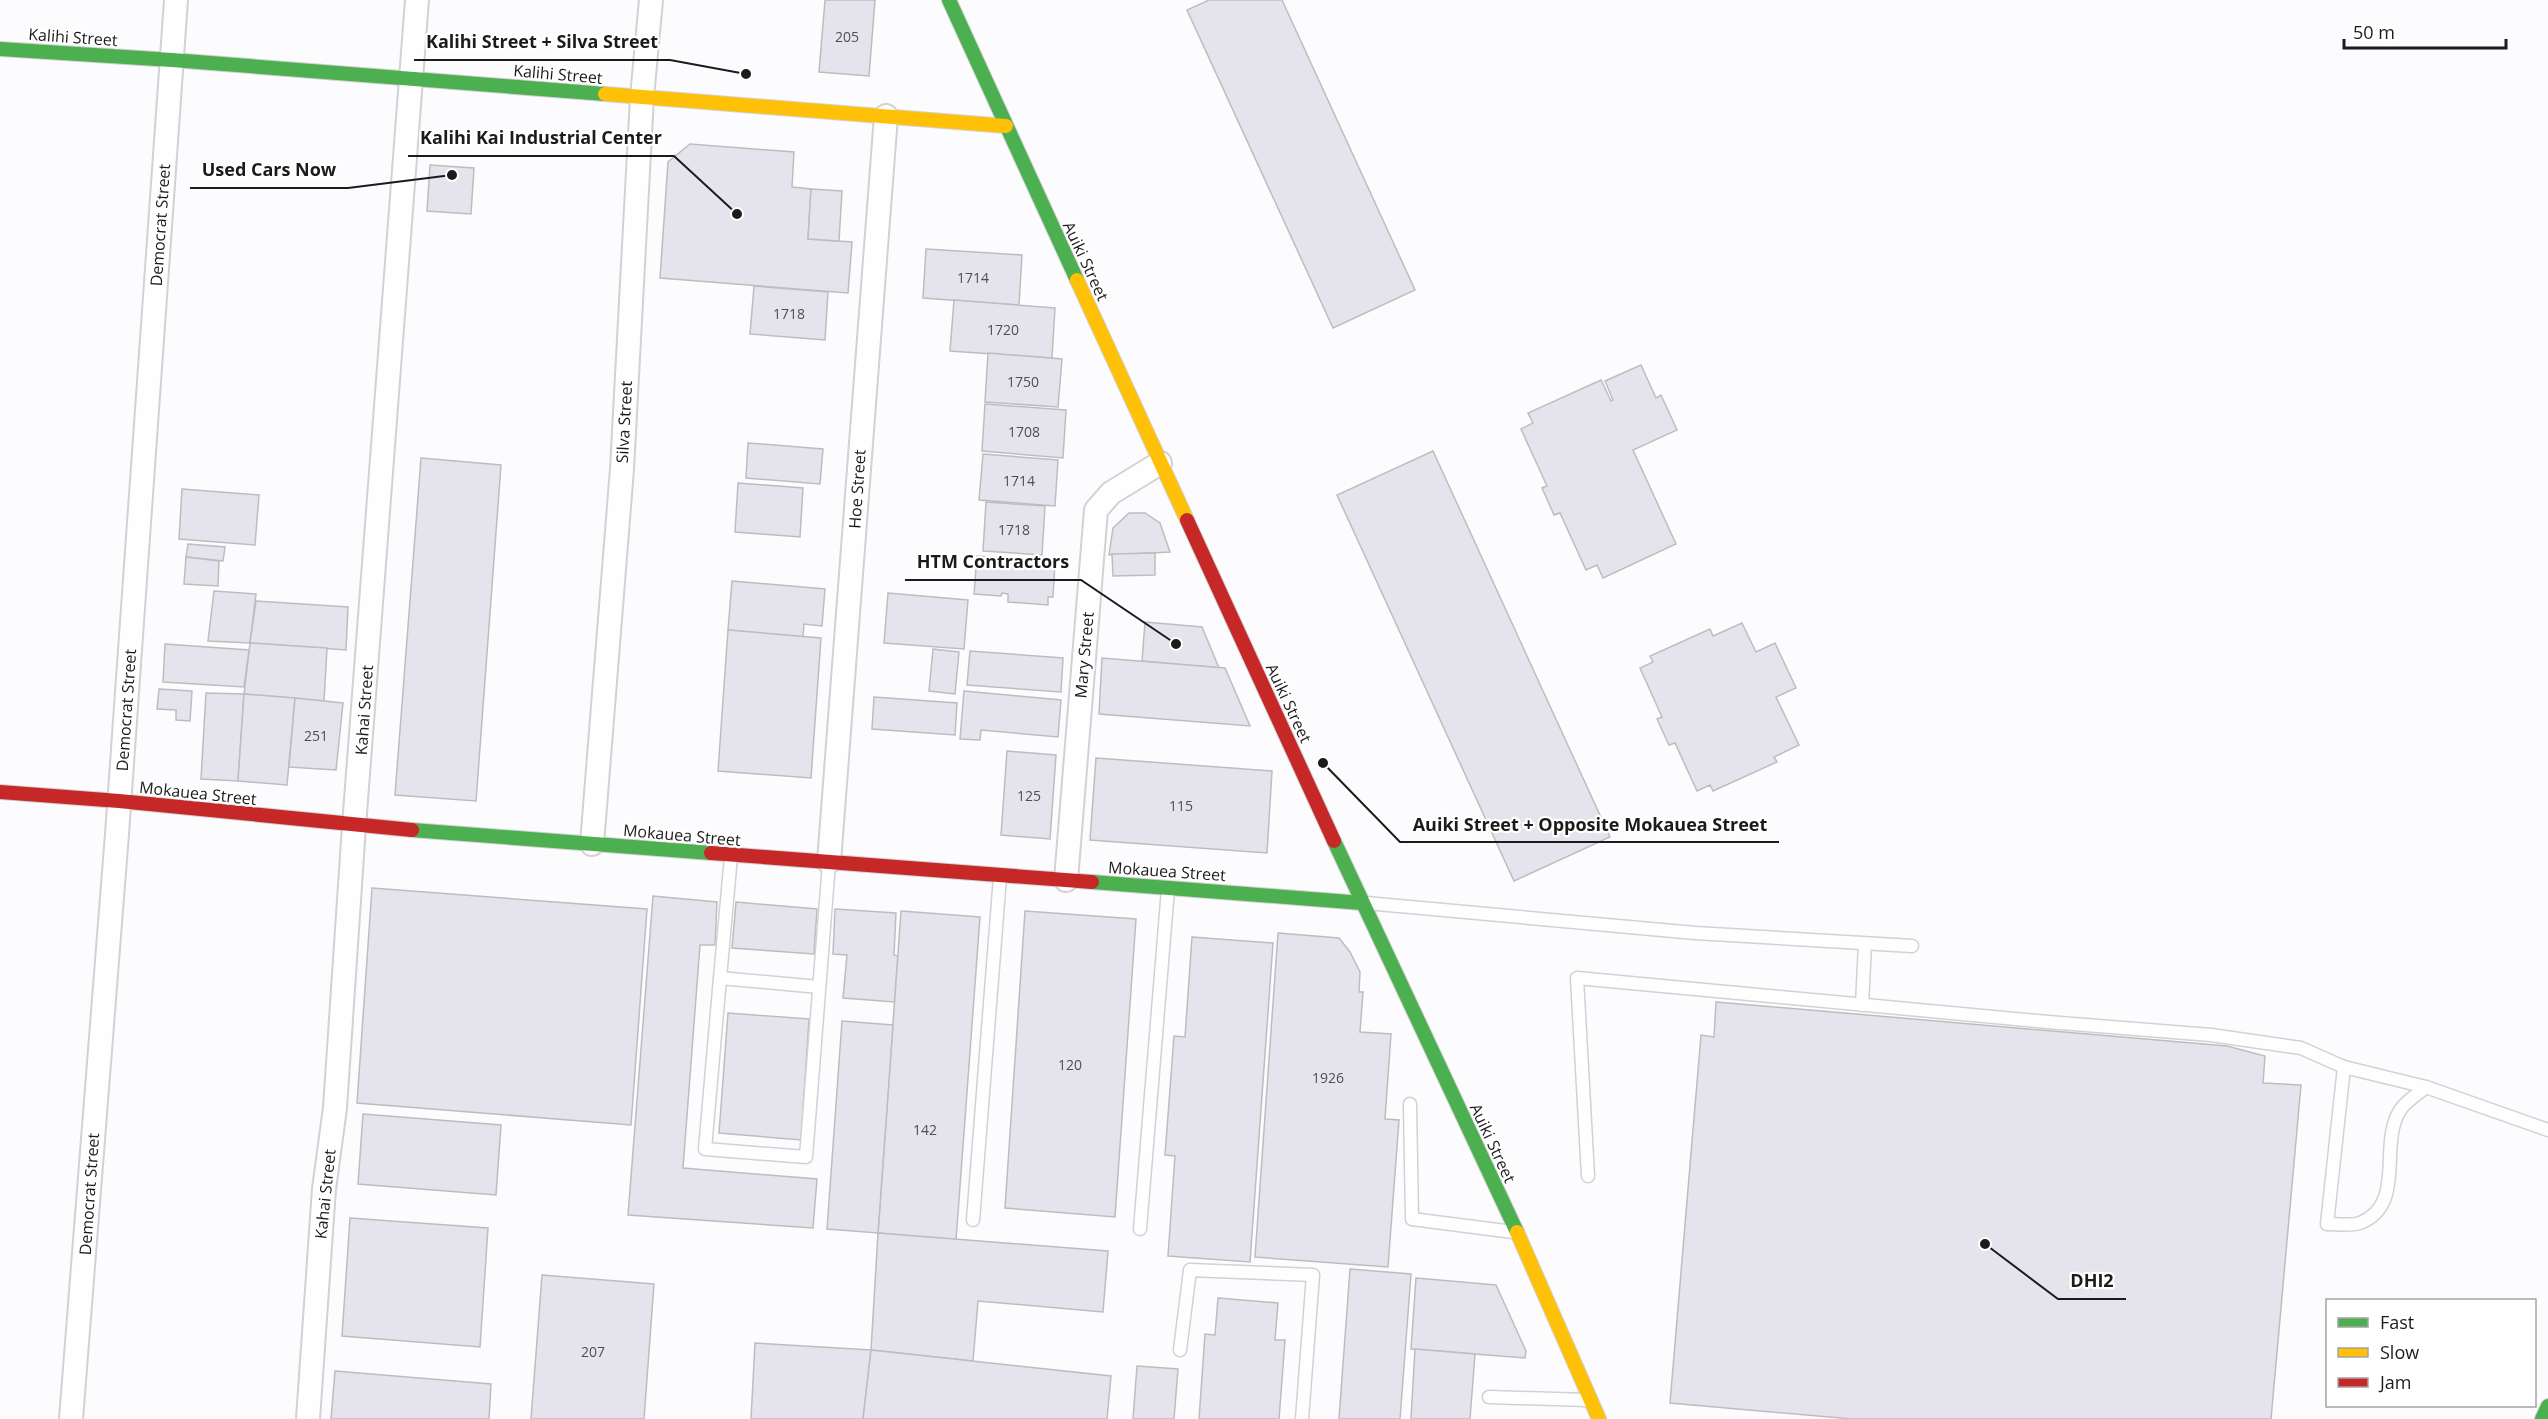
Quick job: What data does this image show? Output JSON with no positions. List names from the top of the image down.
{
  "streets": {
    "street": [
      "Kalihi Street",
      "Democrat Street",
      "Auiki Street",
      "Silva Street",
      "Hoe Street",
      "Mary Street",
      "Kahai Street",
      "Mokauea Street"
    ]
  },
  "crossings": [
    ["Kalihi Street", "Democrat Street"],
    ["Kalihi Street", "Auiki Street"],
    ["Kalihi Street", "Silva Street"],
    ["Kalihi Street", "Hoe Street"],
    ["Kalihi Street", "Kahai Street"],
    ["Democrat Street", "Mokauea Street"],
    ["Auiki Street", "Mary Street"],
    ["Auiki Street", "Mokauea Street"],
    ["Silva Street", "Mokauea Street"],
    ["Hoe Street", "Mokauea Street"],
    ["Mary Street", "Mokauea Street"],
    ["Kahai Street", "Mokauea Street"]
  ],
  "places": [
    "Kalihi Street + Silva Street",
    "Used Cars Now",
    "Kalihi Kai Industrial Center",
    "HTM Contractors",
    "Auiki Street + Opposite Mokauea Street",
    "DHI2"
  ],
  "house_numbers": [
    "205",
    "1714",
    "1718",
    "1720",
    "1750",
    "1708",
    "1714",
    "1718",
    "251",
    "125",
    "115",
    "120",
    "1926",
    "142",
    "207"
  ],
  "legend": ["Fast", "Slow", "Jam"],
  "scale_bar": "50 m"
}
